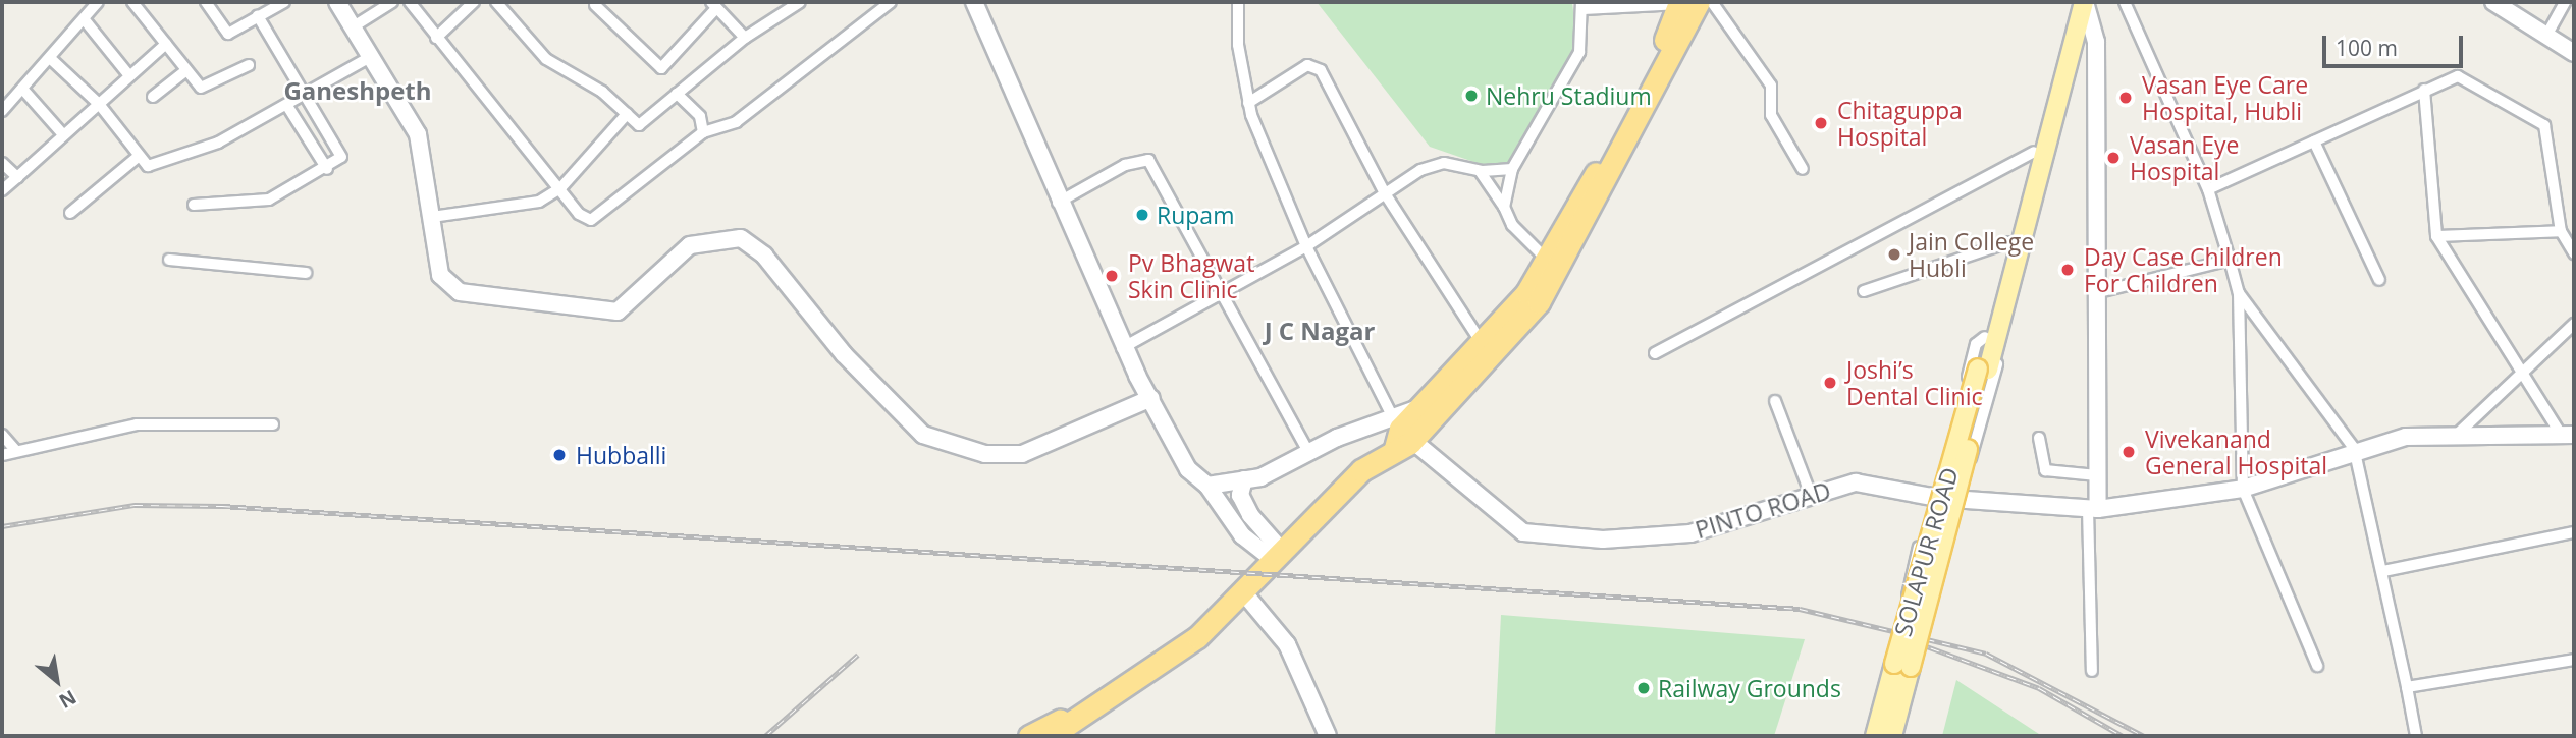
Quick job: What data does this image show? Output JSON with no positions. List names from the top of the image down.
{
  "streets": {
    "main road": ["SOLAPUR ROAD"],
    "street": ["PINTO ROAD"]
  },
  "districts": ["Ganeshpeth", "J C Nagar"],
  "places": [
    "Nehru Stadium",
    "Vasan Eye Care Hospital, Hubli",
    "Chitaguppa Hospital",
    "Vasan Eye Hospital",
    "Rupam",
    "Jain College Hubli",
    "Day Case Children For Children",
    "Pv Bhagwat Skin Clinic",
    "Joshi’s Dental Clinic",
    "Vivekanand General Hospital",
    "Hubballi",
    "Railway Grounds"
  ],
  "scale_bar": "100 m",
  "north": "bottom right"
}
